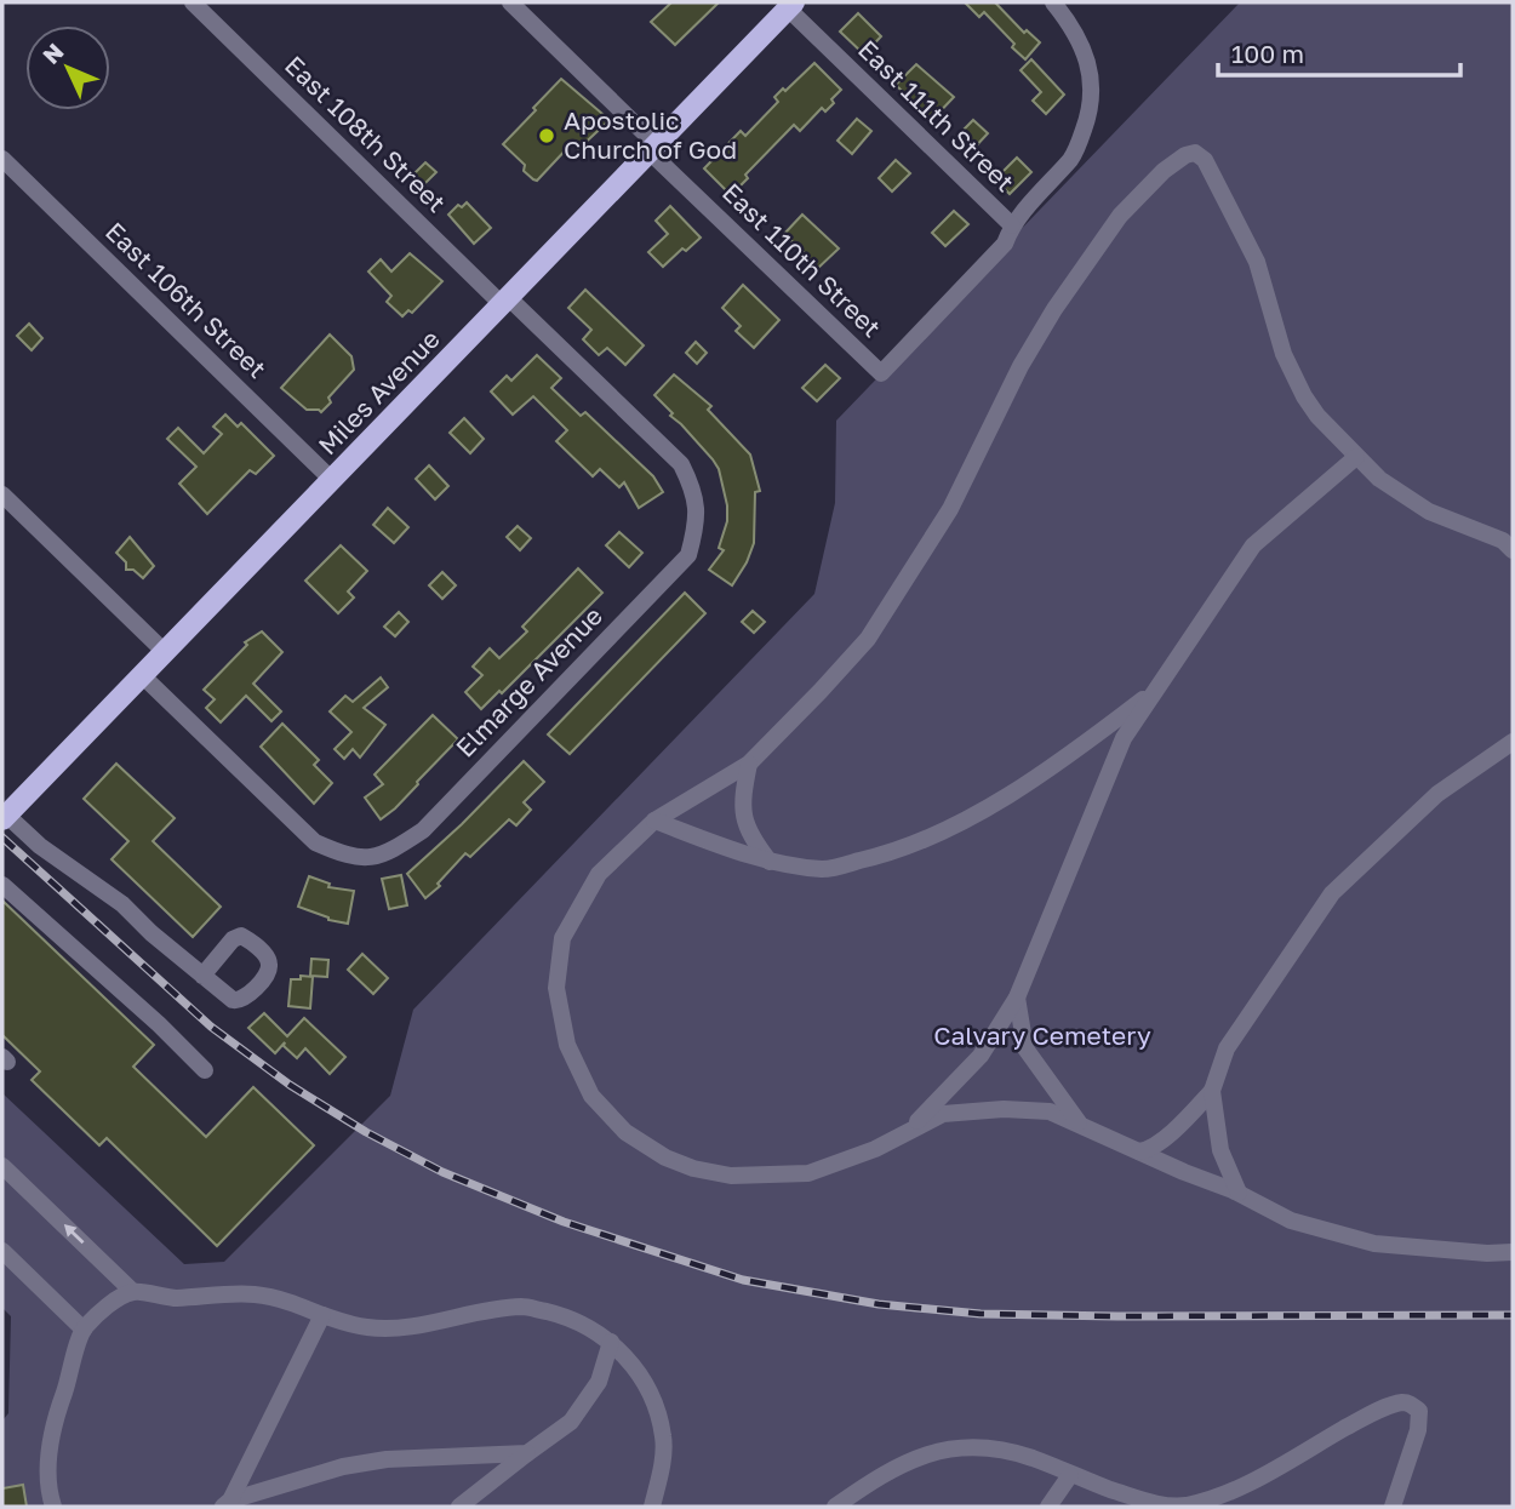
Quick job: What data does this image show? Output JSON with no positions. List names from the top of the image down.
{
  "streets": {
    "main road": ["Miles Avenue"],
    "street": [
      "East 111th Street",
      "East 108th Street",
      "East 110th Street",
      "East 106th Street",
      "Elmarge Avenue"
    ]
  },
  "crossings": [
    ["East 111th Street", "East 110th Street"],
    ["East 111th Street", "Miles Avenue"],
    ["East 108th Street", "Miles Avenue"],
    ["East 108th Street", "Elmarge Avenue"],
    ["East 110th Street", "Miles Avenue"],
    ["East 106th Street", "Miles Avenue"],
    ["Miles Avenue", "Elmarge Avenue"]
  ],
  "parks": ["Calvary Cemetery"],
  "places": ["Apostolic Church of God"],
  "scale_bar": "100 m",
  "north": "top left"
}
